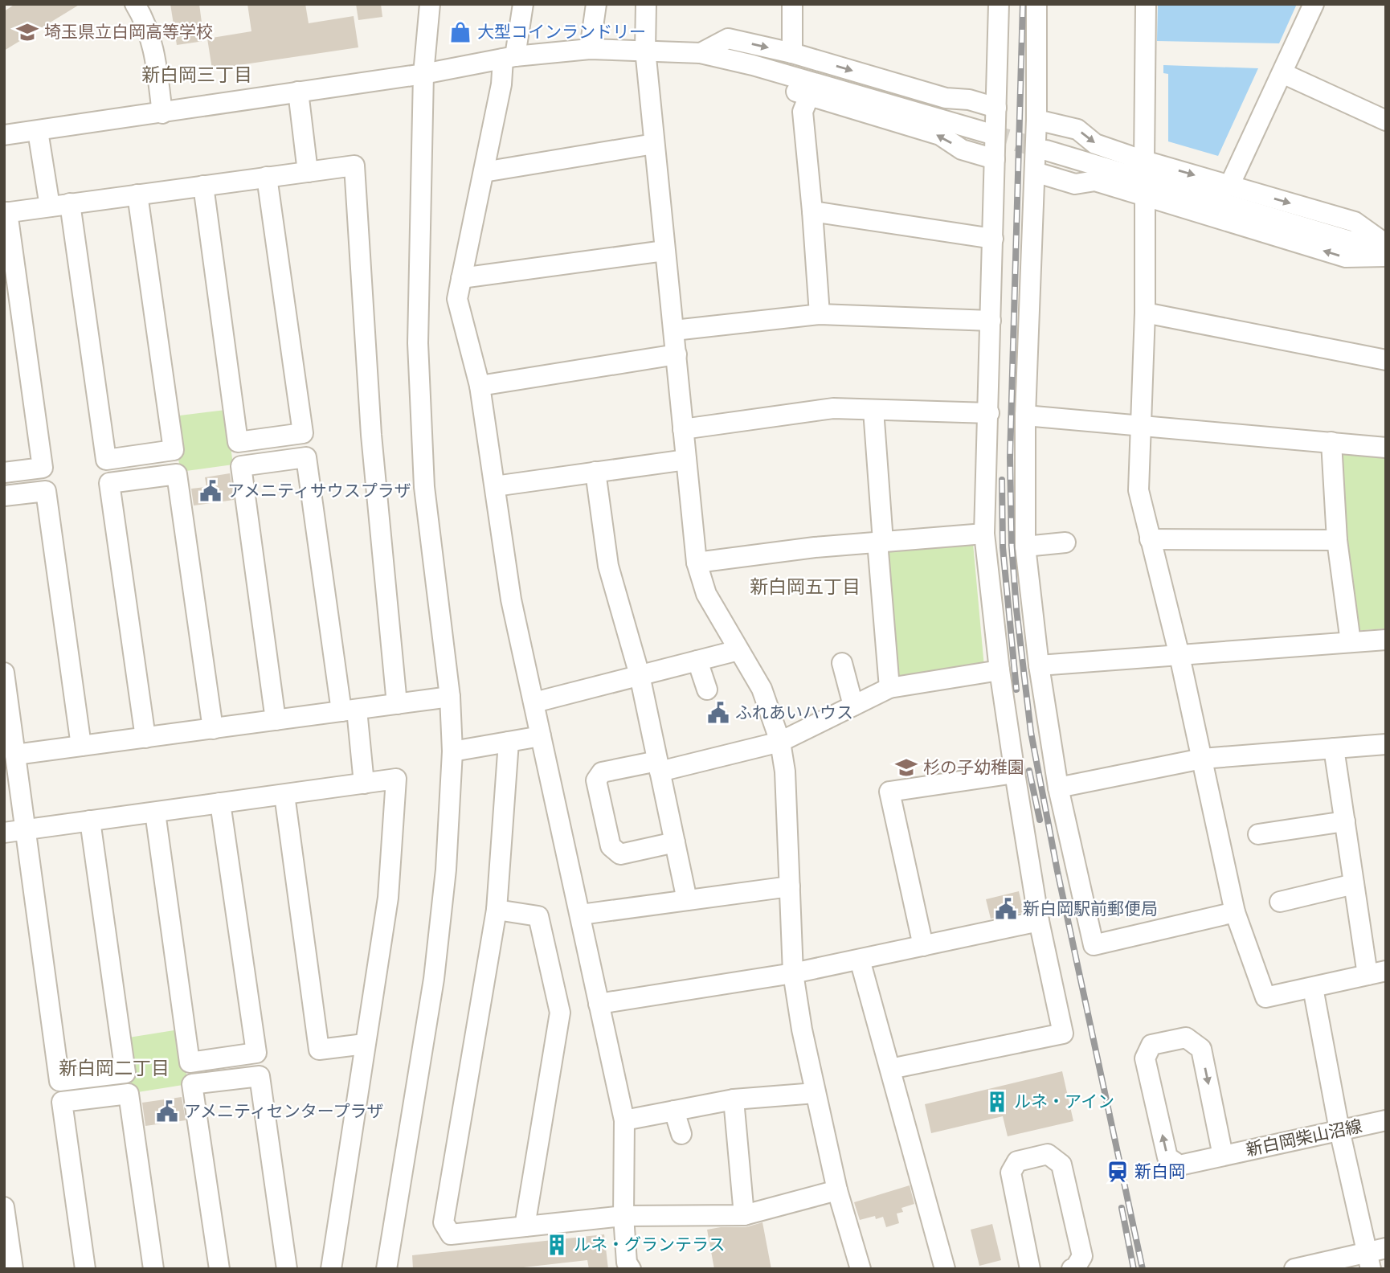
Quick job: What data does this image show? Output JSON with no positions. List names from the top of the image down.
{
  "streets": {
    "street": ["新白岡柴山沼線"]
  },
  "districts": ["新白岡三丁目", "新白岡五丁目", "新白岡二丁目"],
  "places": {
    "school or university": ["埼玉県立白岡高等学校", "杉の子幼稚園"],
    "shop": ["大型コインランドリー"],
    "public building": [
      "アメニティサウスプラザ",
      "ふれあいハウス",
      "新白岡駅前郵便局",
      "アメニティセンタープラザ"
    ],
    "building": ["ルネ・アイン", "ルネ・グランテラス"],
    "station": ["新白岡"]
  }
}
